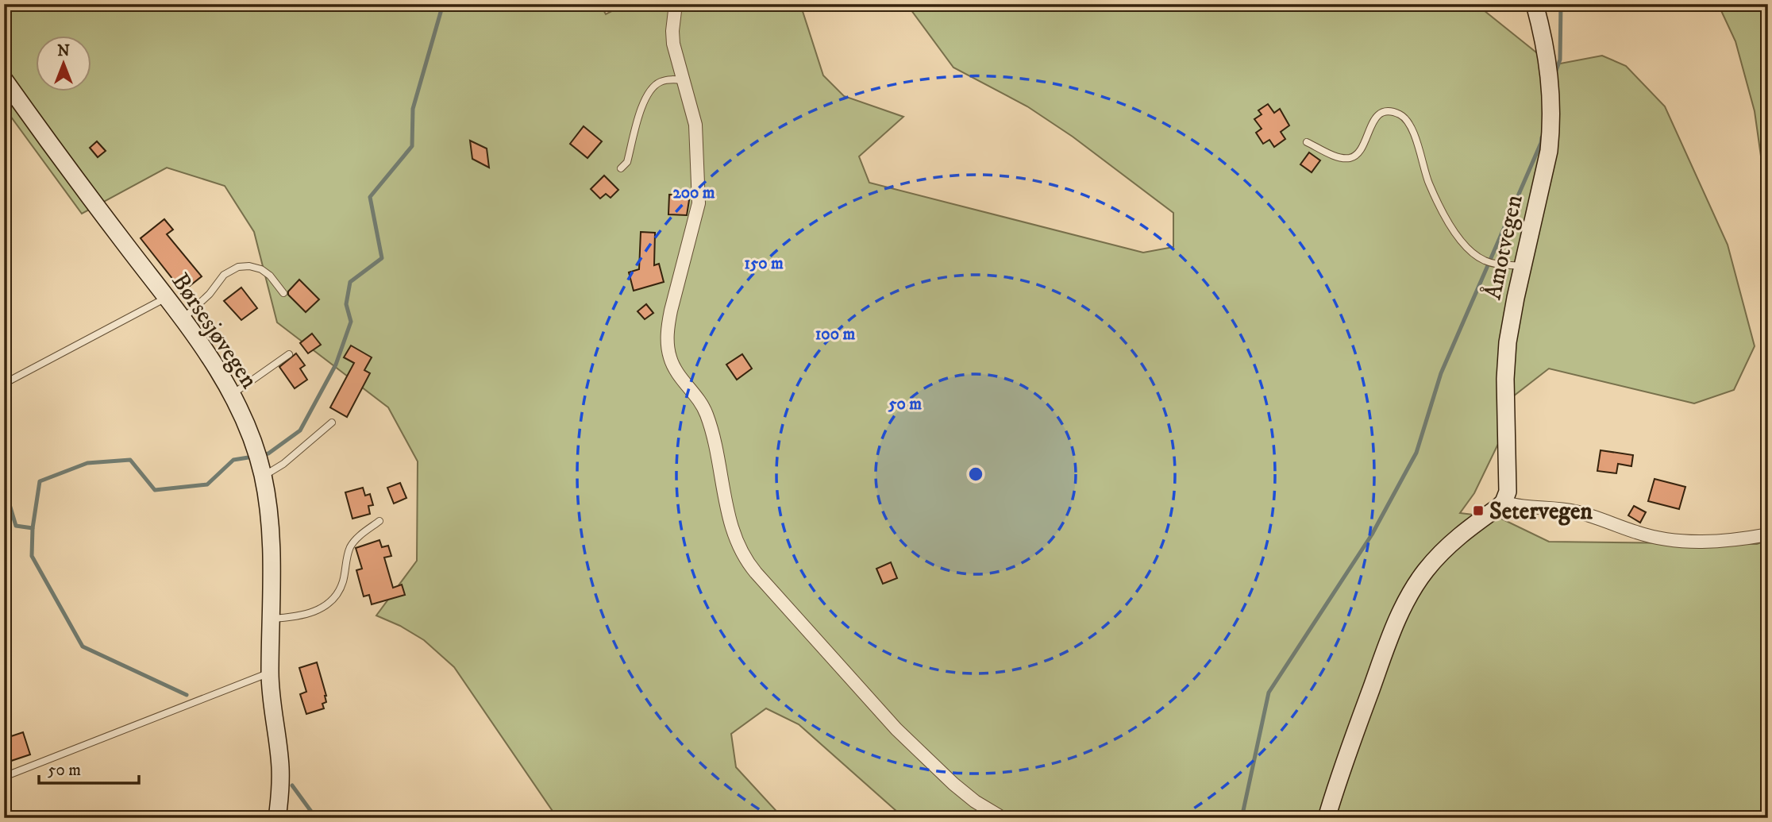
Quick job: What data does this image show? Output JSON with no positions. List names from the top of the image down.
{
  "streets": {
    "main road": ["Åmotvegen", "Børsesjøvegen"]
  },
  "places": {
    "transit": ["Setervegen"]
  },
  "scale_bar": "50 m",
  "north": "top",
  "rings": [
    "200 m",
    "150 m",
    "100 m",
    "50 m"
  ]
}
